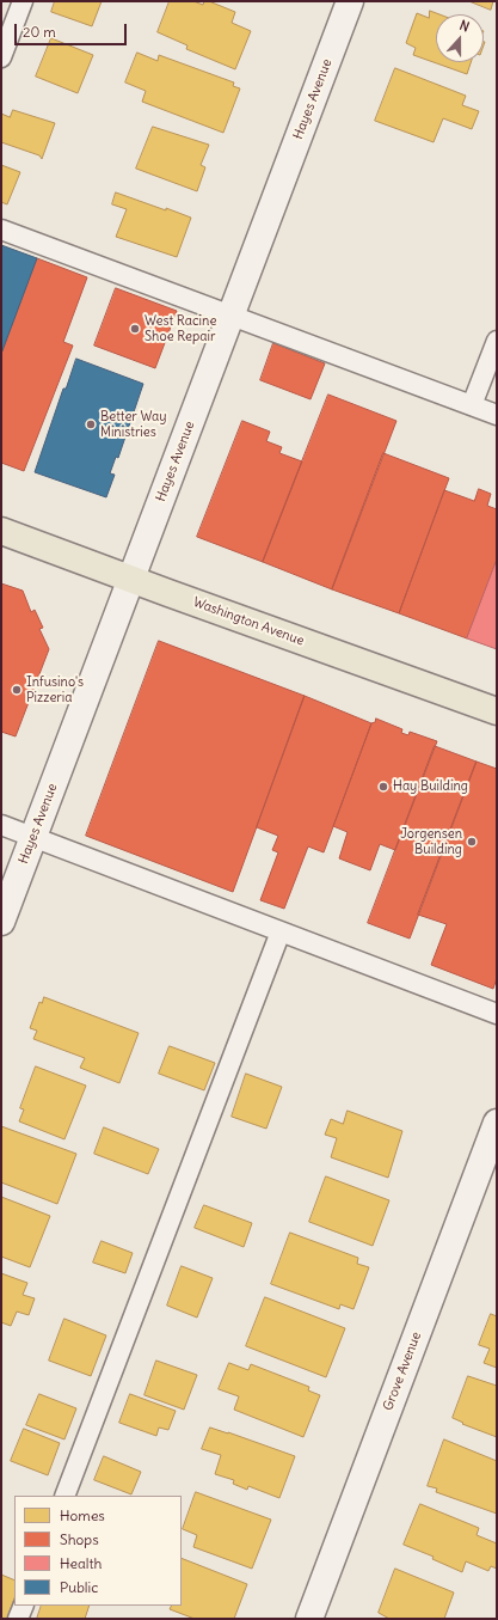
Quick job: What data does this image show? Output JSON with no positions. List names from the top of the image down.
{
  "streets": {
    "main road": ["Washington Avenue"],
    "street": ["Hayes Avenue", "Grove Avenue"]
  },
  "crossings": [
    ["Hayes Avenue", "Washington Avenue"]
  ],
  "places": [
    "West Racine Shoe Repair",
    "Better Way Ministries",
    "Infusino's Pizzeria",
    "Hay Building",
    "Jorgensen Building"
  ],
  "legend": [
    "Homes",
    "Shops",
    "Health",
    "Public"
  ],
  "scale_bar": "20 m",
  "north": "top"
}
